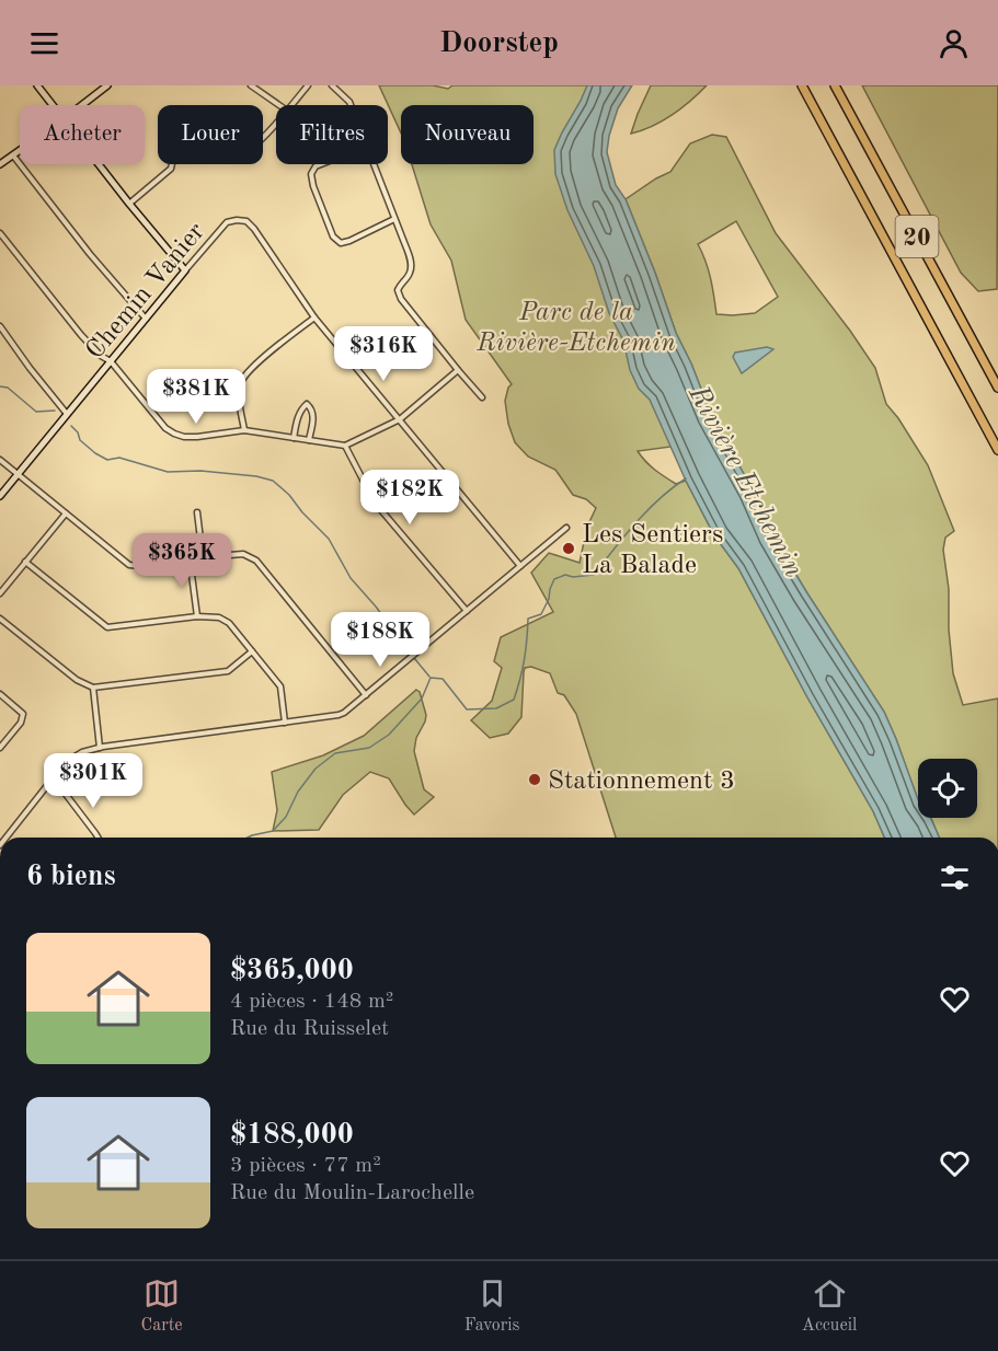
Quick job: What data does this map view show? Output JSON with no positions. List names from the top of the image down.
{
  "streets": {
    "highway": ["20"],
    "street": ["Chemin Vanier"]
  },
  "water": ["Rivière Etchemin"],
  "parks": ["Parc de la Rivière-Etchemin"],
  "places": ["Les Sentiers La Balade", "Stationnement 3"],
  "page": {
    "header": "Doorstep",
    "chip": [
      "Acheter",
      "Louer",
      "Filtres",
      "Nouveau"
    ],
    "price": [
      "$316K",
      "$381K",
      "$182K",
      "$365K",
      "$188K",
      "$301K"
    ],
    "heading": "6 biens",
    "list": [
      {
        "name": "$365,000",
        "note": "4 pièces · 148 m² · Rue du Ruisselet"
      },
      {
        "name": "$188,000",
        "note": "3 pièces · 77 m² · Rue du Moulin-Larochelle"
      }
    ],
    "tabs": ["Carte", "Favoris", "Accueil"]
  }
}
